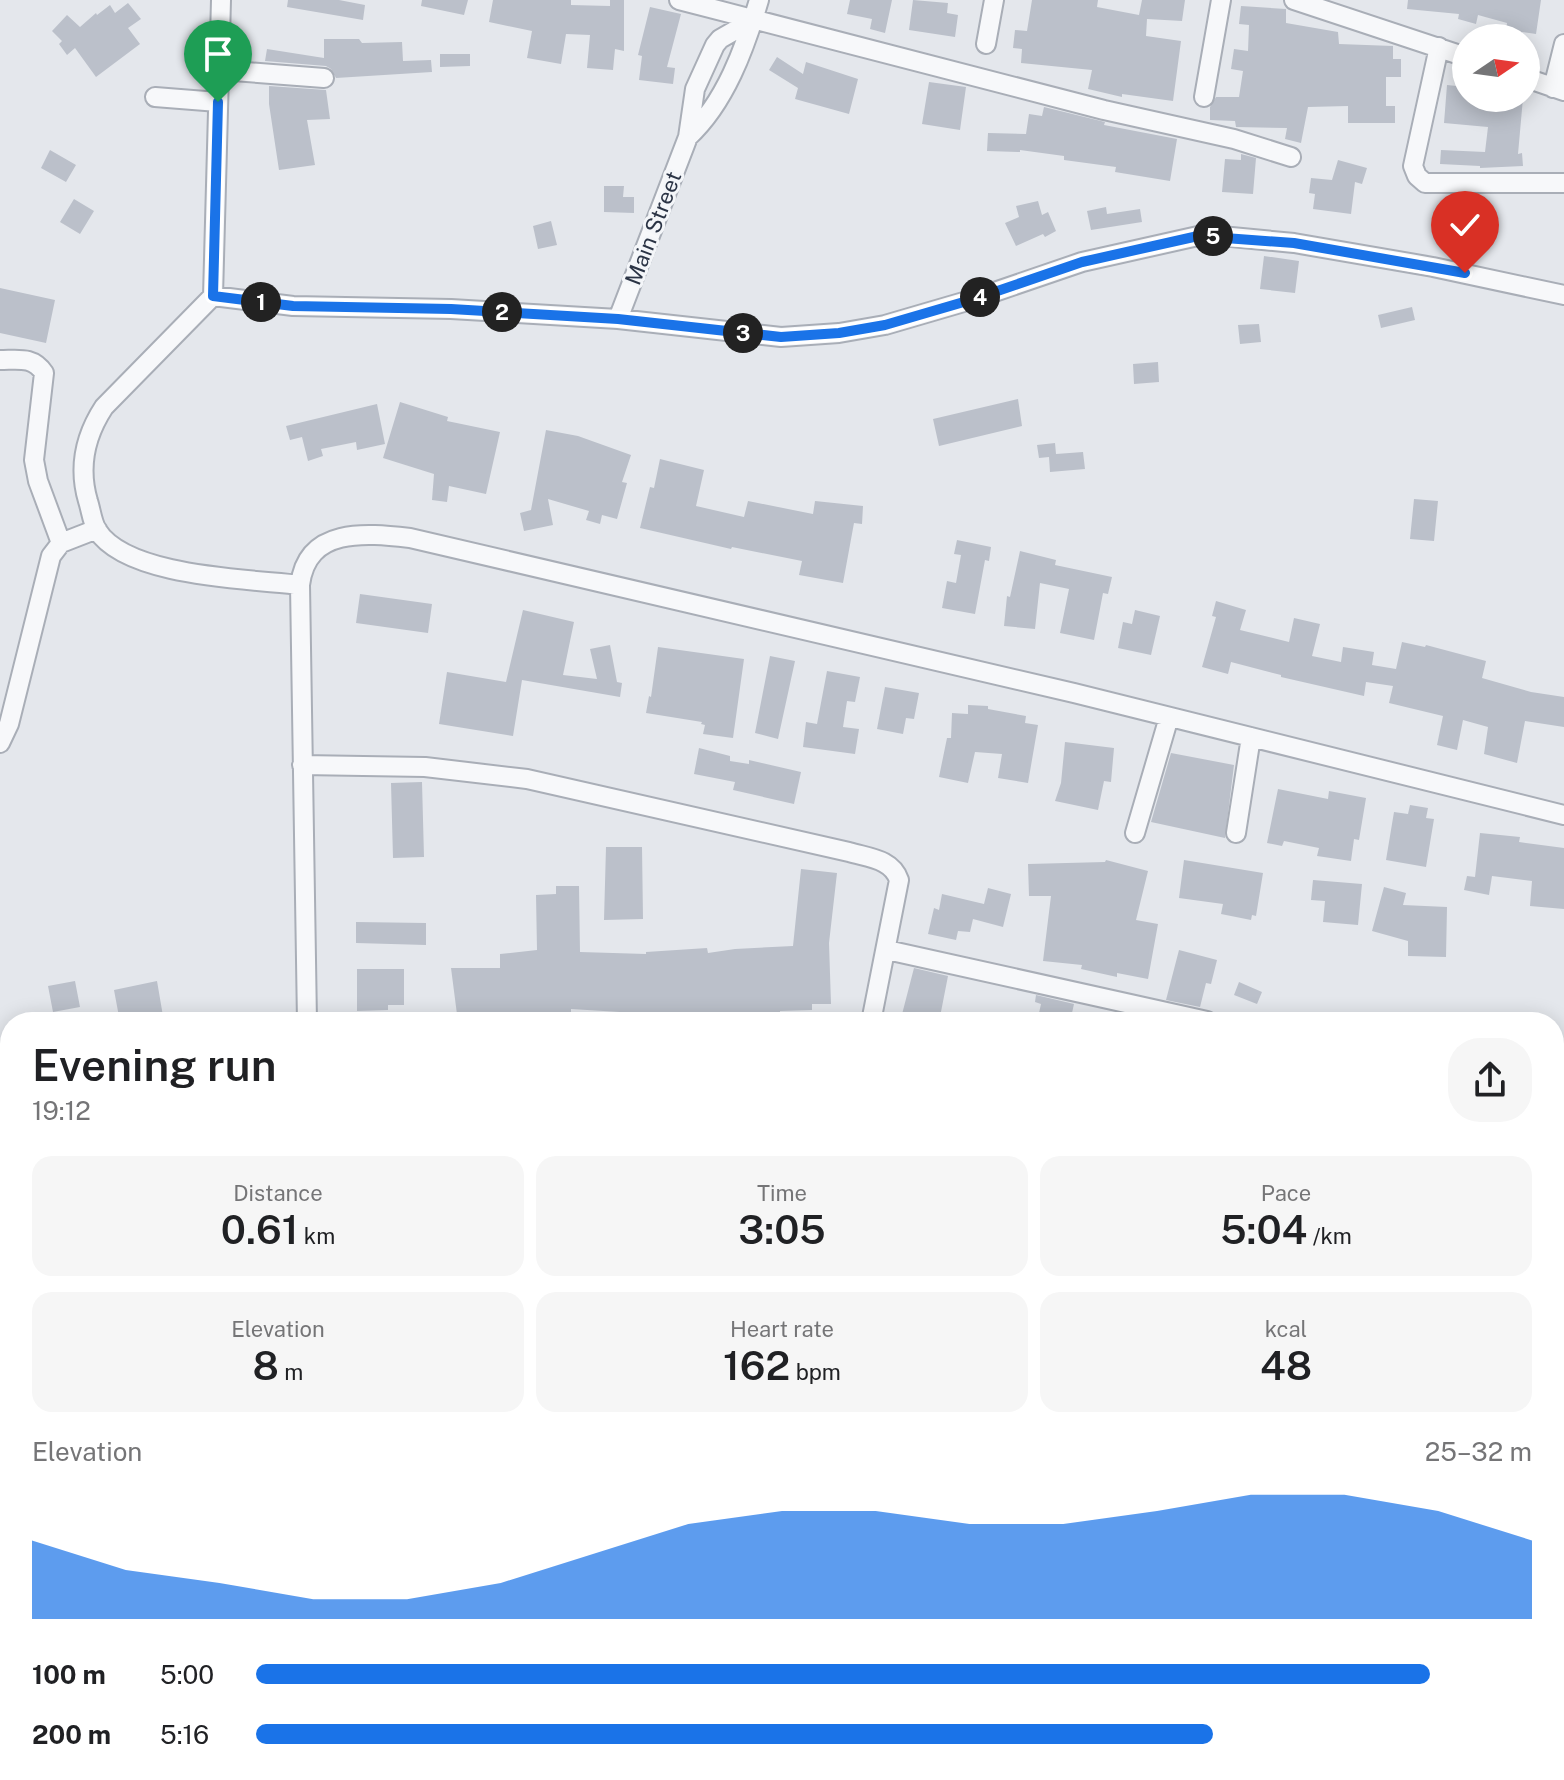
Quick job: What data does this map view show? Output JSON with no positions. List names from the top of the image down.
{
  "streets": {
    "street": ["Main Street"]
  },
  "north": "right",
  "page": {
    "pins": [
      "5",
      "4",
      "1",
      "2",
      "3"
    ],
    "heading": ["Evening run", "19:12"],
    "stats": [
      ["Distance", "0.61 km"],
      ["Time", "3:05"],
      ["Pace", "5:04 /km"],
      ["Elevation", "8 m"],
      ["Heart rate", "162 bpm"],
      ["kcal", "48"]
    ],
    "chart": ["Elevation", "25–32 m"],
    "list": [
      {
        "name": "100 m",
        "note": "5:00"
      },
      {
        "name": "200 m",
        "note": "5:16"
      }
    ]
  }
}
